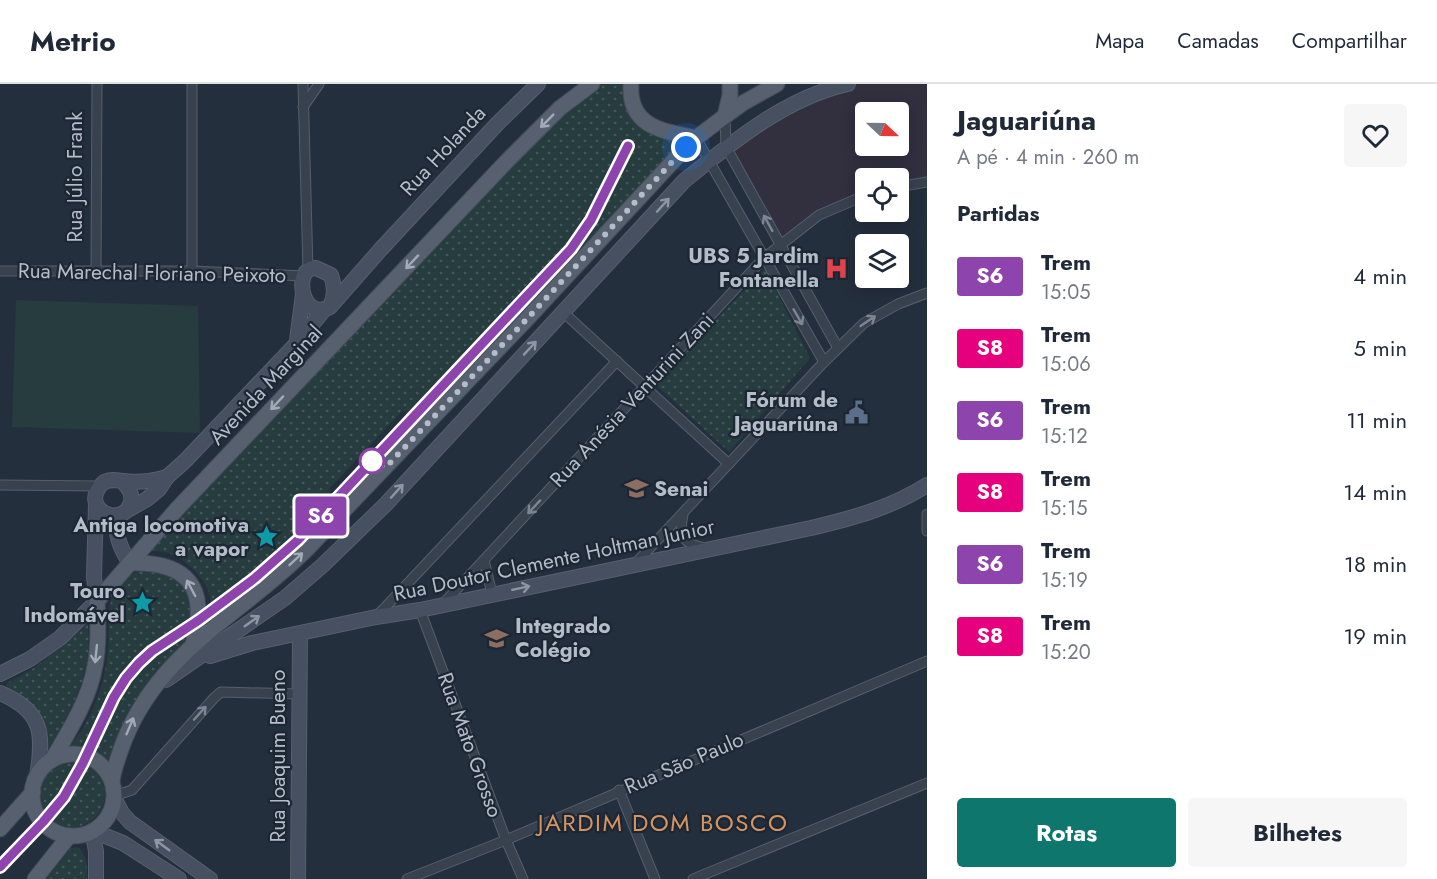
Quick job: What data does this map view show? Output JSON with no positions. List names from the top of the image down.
{
  "streets": {
    "main road": ["Avenida Marginal"],
    "street": [
      "Rua Holanda",
      "Rua Júlio Frank",
      "Rua Marechal Floriano Peixoto",
      "Rua Anésia Venturini Zani",
      "Rua Doutor Clemente Holtman Junior",
      "Rua Mato Grosso",
      "Rua Joaquim Bueno",
      "Rua São Paulo"
    ]
  },
  "crossings": [
    ["Rua Júlio Frank", "Rua Marechal Floriano Peixoto"],
    ["Rua Anésia Venturini Zani", "Rua Doutor Clemente Holtman Junior"],
    ["Rua Doutor Clemente Holtman Junior", "Rua Mato Grosso"],
    ["Rua Doutor Clemente Holtman Junior", "Rua Joaquim Bueno"],
    ["Rua Mato Grosso", "Rua São Paulo"]
  ],
  "districts": ["JARDIM DOM BOSCO"],
  "places": {
    "hospital": ["UBS 5 Jardim Fontanella"],
    "public building": ["Fórum de Jaguariúna"],
    "school or university": ["Senai", "Integrado Colégio"],
    "place": ["Antiga locomotiva a vapor", "Touro Indomável"]
  },
  "north": "right",
  "page": {
    "header": "Metrio",
    "nav": ["Mapa", "Camadas", "Compartilhar"],
    "on_map": "S6",
    "heading": [
      ["Jaguariúna", "A pé · 4 min · 260 m"],
      "Partidas"
    ],
    "list": [
      {
        "mark": "S6",
        "name": "Trem",
        "note": "15:05",
        "value": "4 min"
      },
      {
        "mark": "S8",
        "name": "Trem",
        "note": "15:06",
        "value": "5 min"
      },
      {
        "mark": "S6",
        "name": "Trem",
        "note": "15:12",
        "value": "11 min"
      },
      {
        "mark": "S8",
        "name": "Trem",
        "note": "15:15",
        "value": "14 min"
      },
      {
        "mark": "S6",
        "name": "Trem",
        "note": "15:19",
        "value": "18 min"
      },
      {
        "mark": "S8",
        "name": "Trem",
        "note": "15:20",
        "value": "19 min"
      }
    ],
    "buttons": ["Rotas", "Bilhetes"]
  }
}
